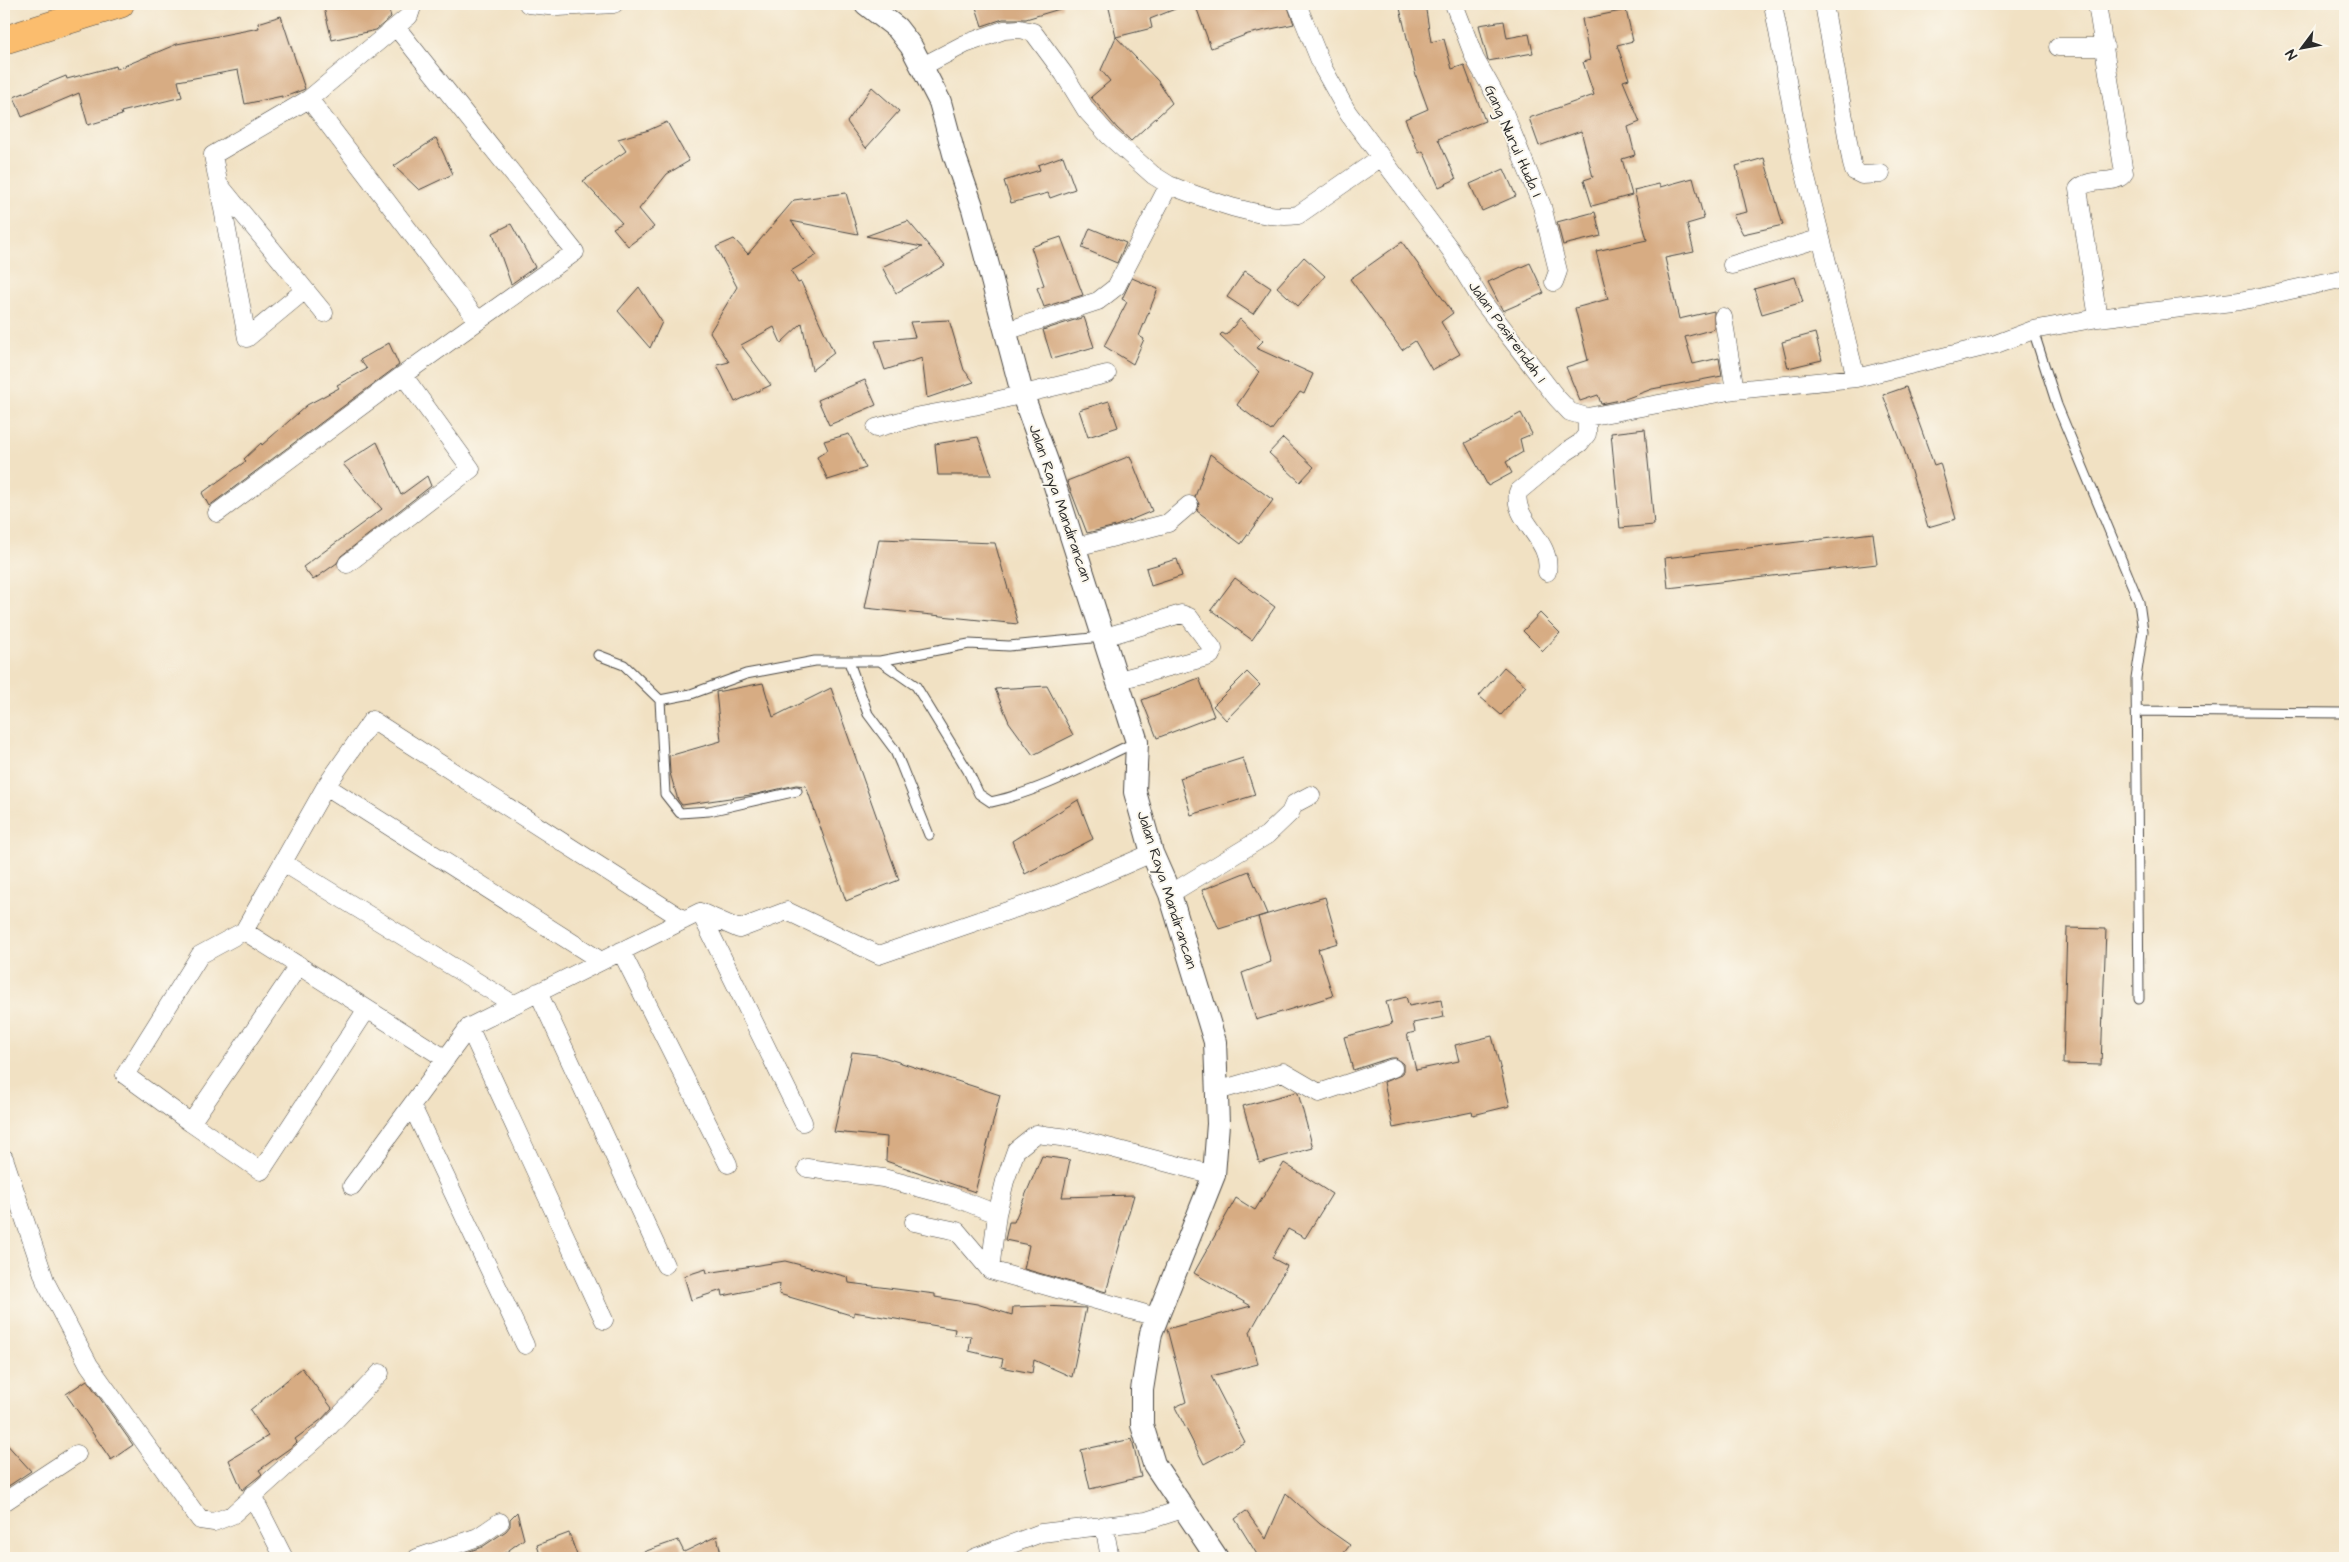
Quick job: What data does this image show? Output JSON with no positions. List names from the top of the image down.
{
  "streets": {
    "street": ["Gang Nurul Huda I", "Jalan Pasirendah 1", "Jalan Raya Mandirancan"]
  },
  "north": "bottom left"
}
